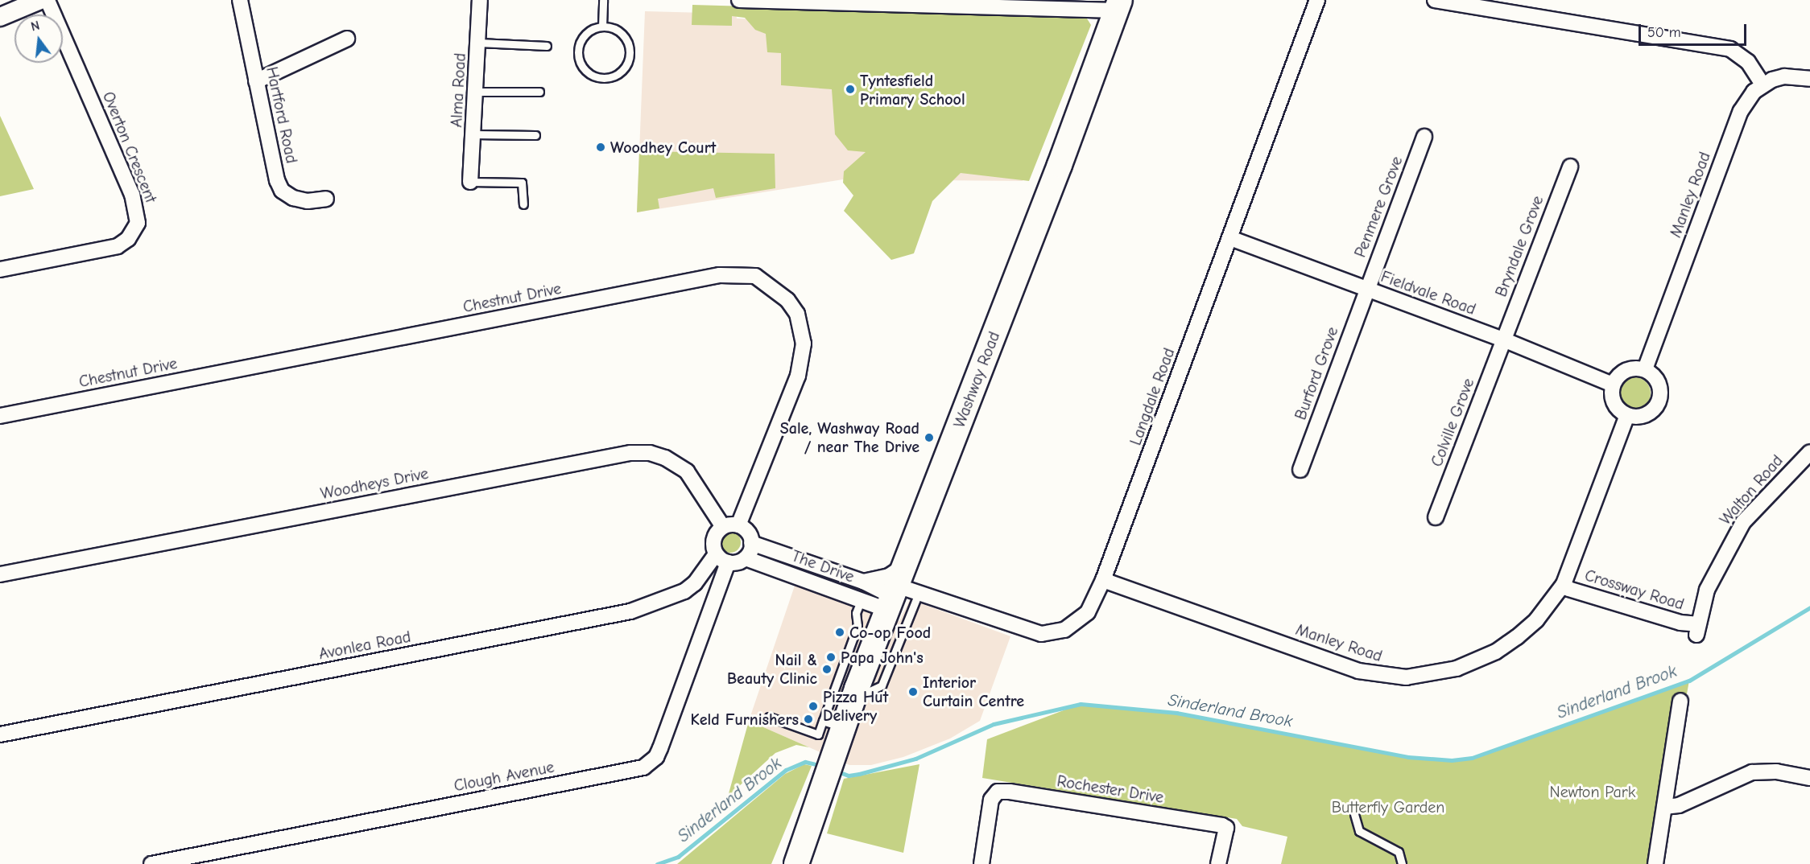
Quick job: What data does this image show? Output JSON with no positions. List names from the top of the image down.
{
  "streets": {
    "highway": ["Washway Road"],
    "street": [
      "Alma Road",
      "Hartford Road",
      "Overton Crescent",
      "Manley Road",
      "Penmere Grove",
      "Bryndale Grove",
      "Fieldvale Road",
      "Chestnut Drive",
      "Burford Grove",
      "Langdale Road",
      "Colville Grove",
      "Woodheys Drive",
      "Walton Road",
      "The Drive",
      "Crossway Road",
      "Avonlea Road",
      "Clough Avenue",
      "Rochester Drive"
    ]
  },
  "crossings": [
    ["Manley Road", "Fieldvale Road"],
    ["Manley Road", "Langdale Road"],
    ["Manley Road", "Crossway Road"],
    ["Penmere Grove", "Fieldvale Road"],
    ["Penmere Grove", "Burford Grove"],
    ["Bryndale Grove", "Fieldvale Road"],
    ["Bryndale Grove", "Colville Grove"],
    ["Fieldvale Road", "Burford Grove"],
    ["Fieldvale Road", "Langdale Road"],
    ["Fieldvale Road", "Colville Grove"],
    ["Chestnut Drive", "Woodheys Drive"],
    ["Chestnut Drive", "The Drive"],
    ["Chestnut Drive", "Avonlea Road"],
    ["Chestnut Drive", "Clough Avenue"],
    ["Washway Road", "Langdale Road"],
    ["Washway Road", "The Drive"],
    ["Langdale Road", "The Drive"],
    ["Woodheys Drive", "The Drive"],
    ["Woodheys Drive", "Avonlea Road"],
    ["Woodheys Drive", "Clough Avenue"],
    ["Walton Road", "Crossway Road"],
    ["The Drive", "Avonlea Road"],
    ["The Drive", "Clough Avenue"],
    ["Avonlea Road", "Clough Avenue"]
  ],
  "water": ["Sinderland Brook"],
  "parks": ["Newton Park", "Butterfly Garden"],
  "places": [
    "Tyntesfield Primary School",
    "Woodhey Court",
    "Sale, Washway Road / near The Drive",
    "Co-op Food",
    "Papa John's",
    "Nail & Beauty Clinic",
    "Interior Curtain Centre",
    "Pizza Hut Delivery",
    "Keld Furnishers"
  ],
  "scale_bar": "50 m",
  "north": "top"
}
